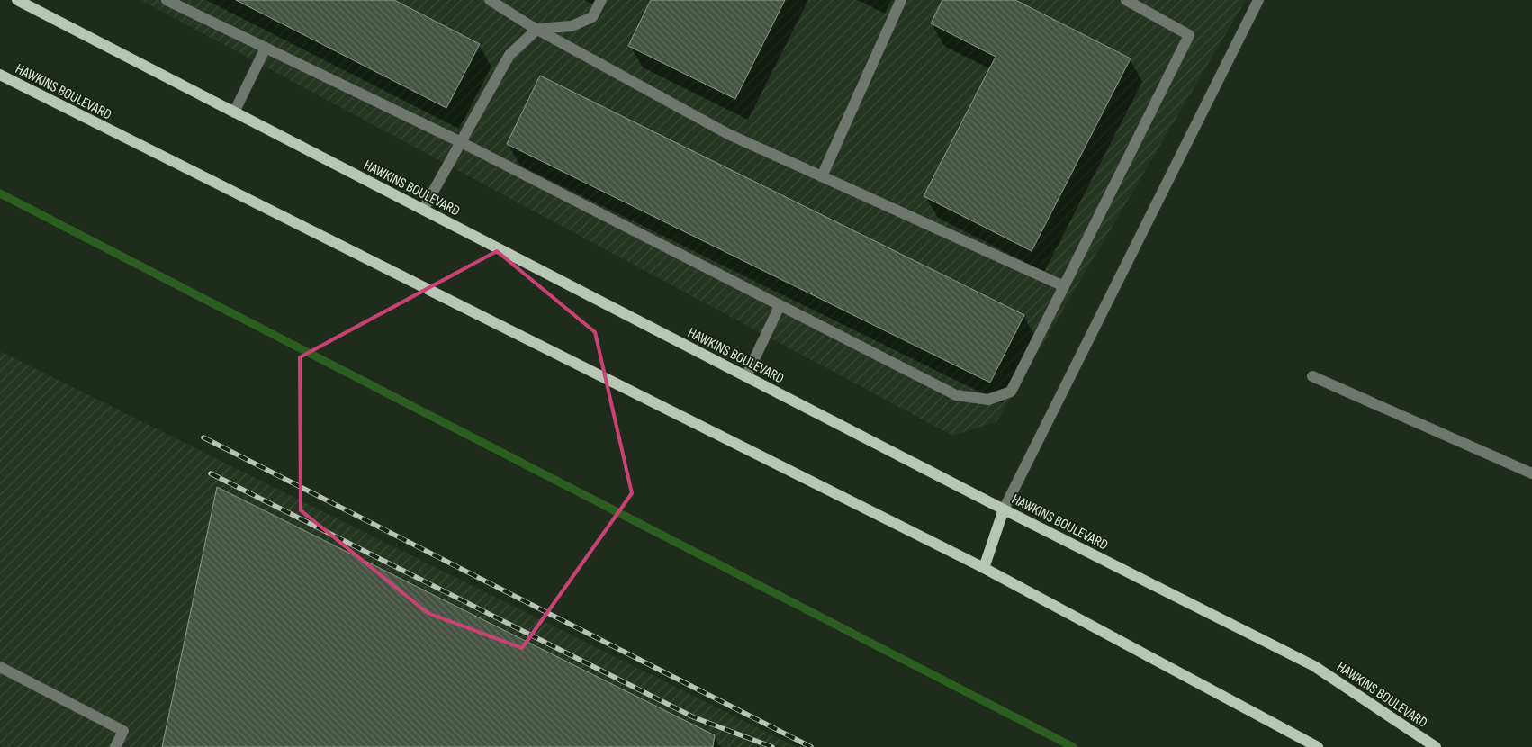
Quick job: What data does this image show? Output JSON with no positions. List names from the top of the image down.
{
  "streets": {
    "main road": ["HAWKINS BOULEVARD"]
  }
}
